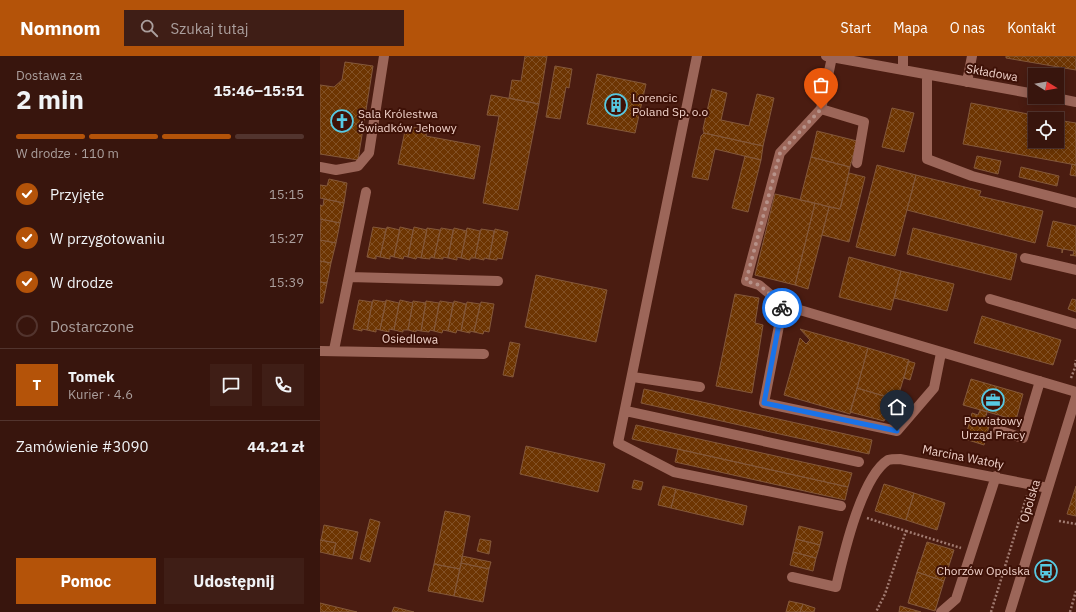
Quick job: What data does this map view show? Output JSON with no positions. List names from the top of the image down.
{
  "streets": {
    "street": [
      "Składowa",
      "Osiedlowa",
      "Marcina Watoły",
      "Opolska"
    ]
  },
  "crossings": [
    ["Marcina Watoły", "Opolska"]
  ],
  "places": {
    "building": ["Lorencic Poland Sp. o.o"],
    "church": ["Sala Królestwa Świadków Jehowy"],
    "office": ["Powiatowy Urząd Pracy"],
    "bus stop": ["Chorzów Opolska"]
  },
  "north": "right",
  "page": {
    "header": "Nomnom",
    "search": "Szukaj tutaj",
    "nav": [
      "Start",
      "Mapa",
      "O nas",
      "Kontakt"
    ],
    "heading": ["2 min", "Dostawa za", "15:46–15:51"],
    "panel": [
      "Tomek",
      "Kurier · 4.6",
      "Zamówienie #3090",
      "44.21 zł"
    ],
    "bar": "W drodze · 110 m",
    "list": [
      ["Przyjęte", "15:15"],
      ["W przygotowaniu", "15:27"],
      ["W drodze", "15:39"],
      "Dostarczone"
    ],
    "round": "T",
    "buttons": ["Pomoc", "Udostępnij"]
  }
}
